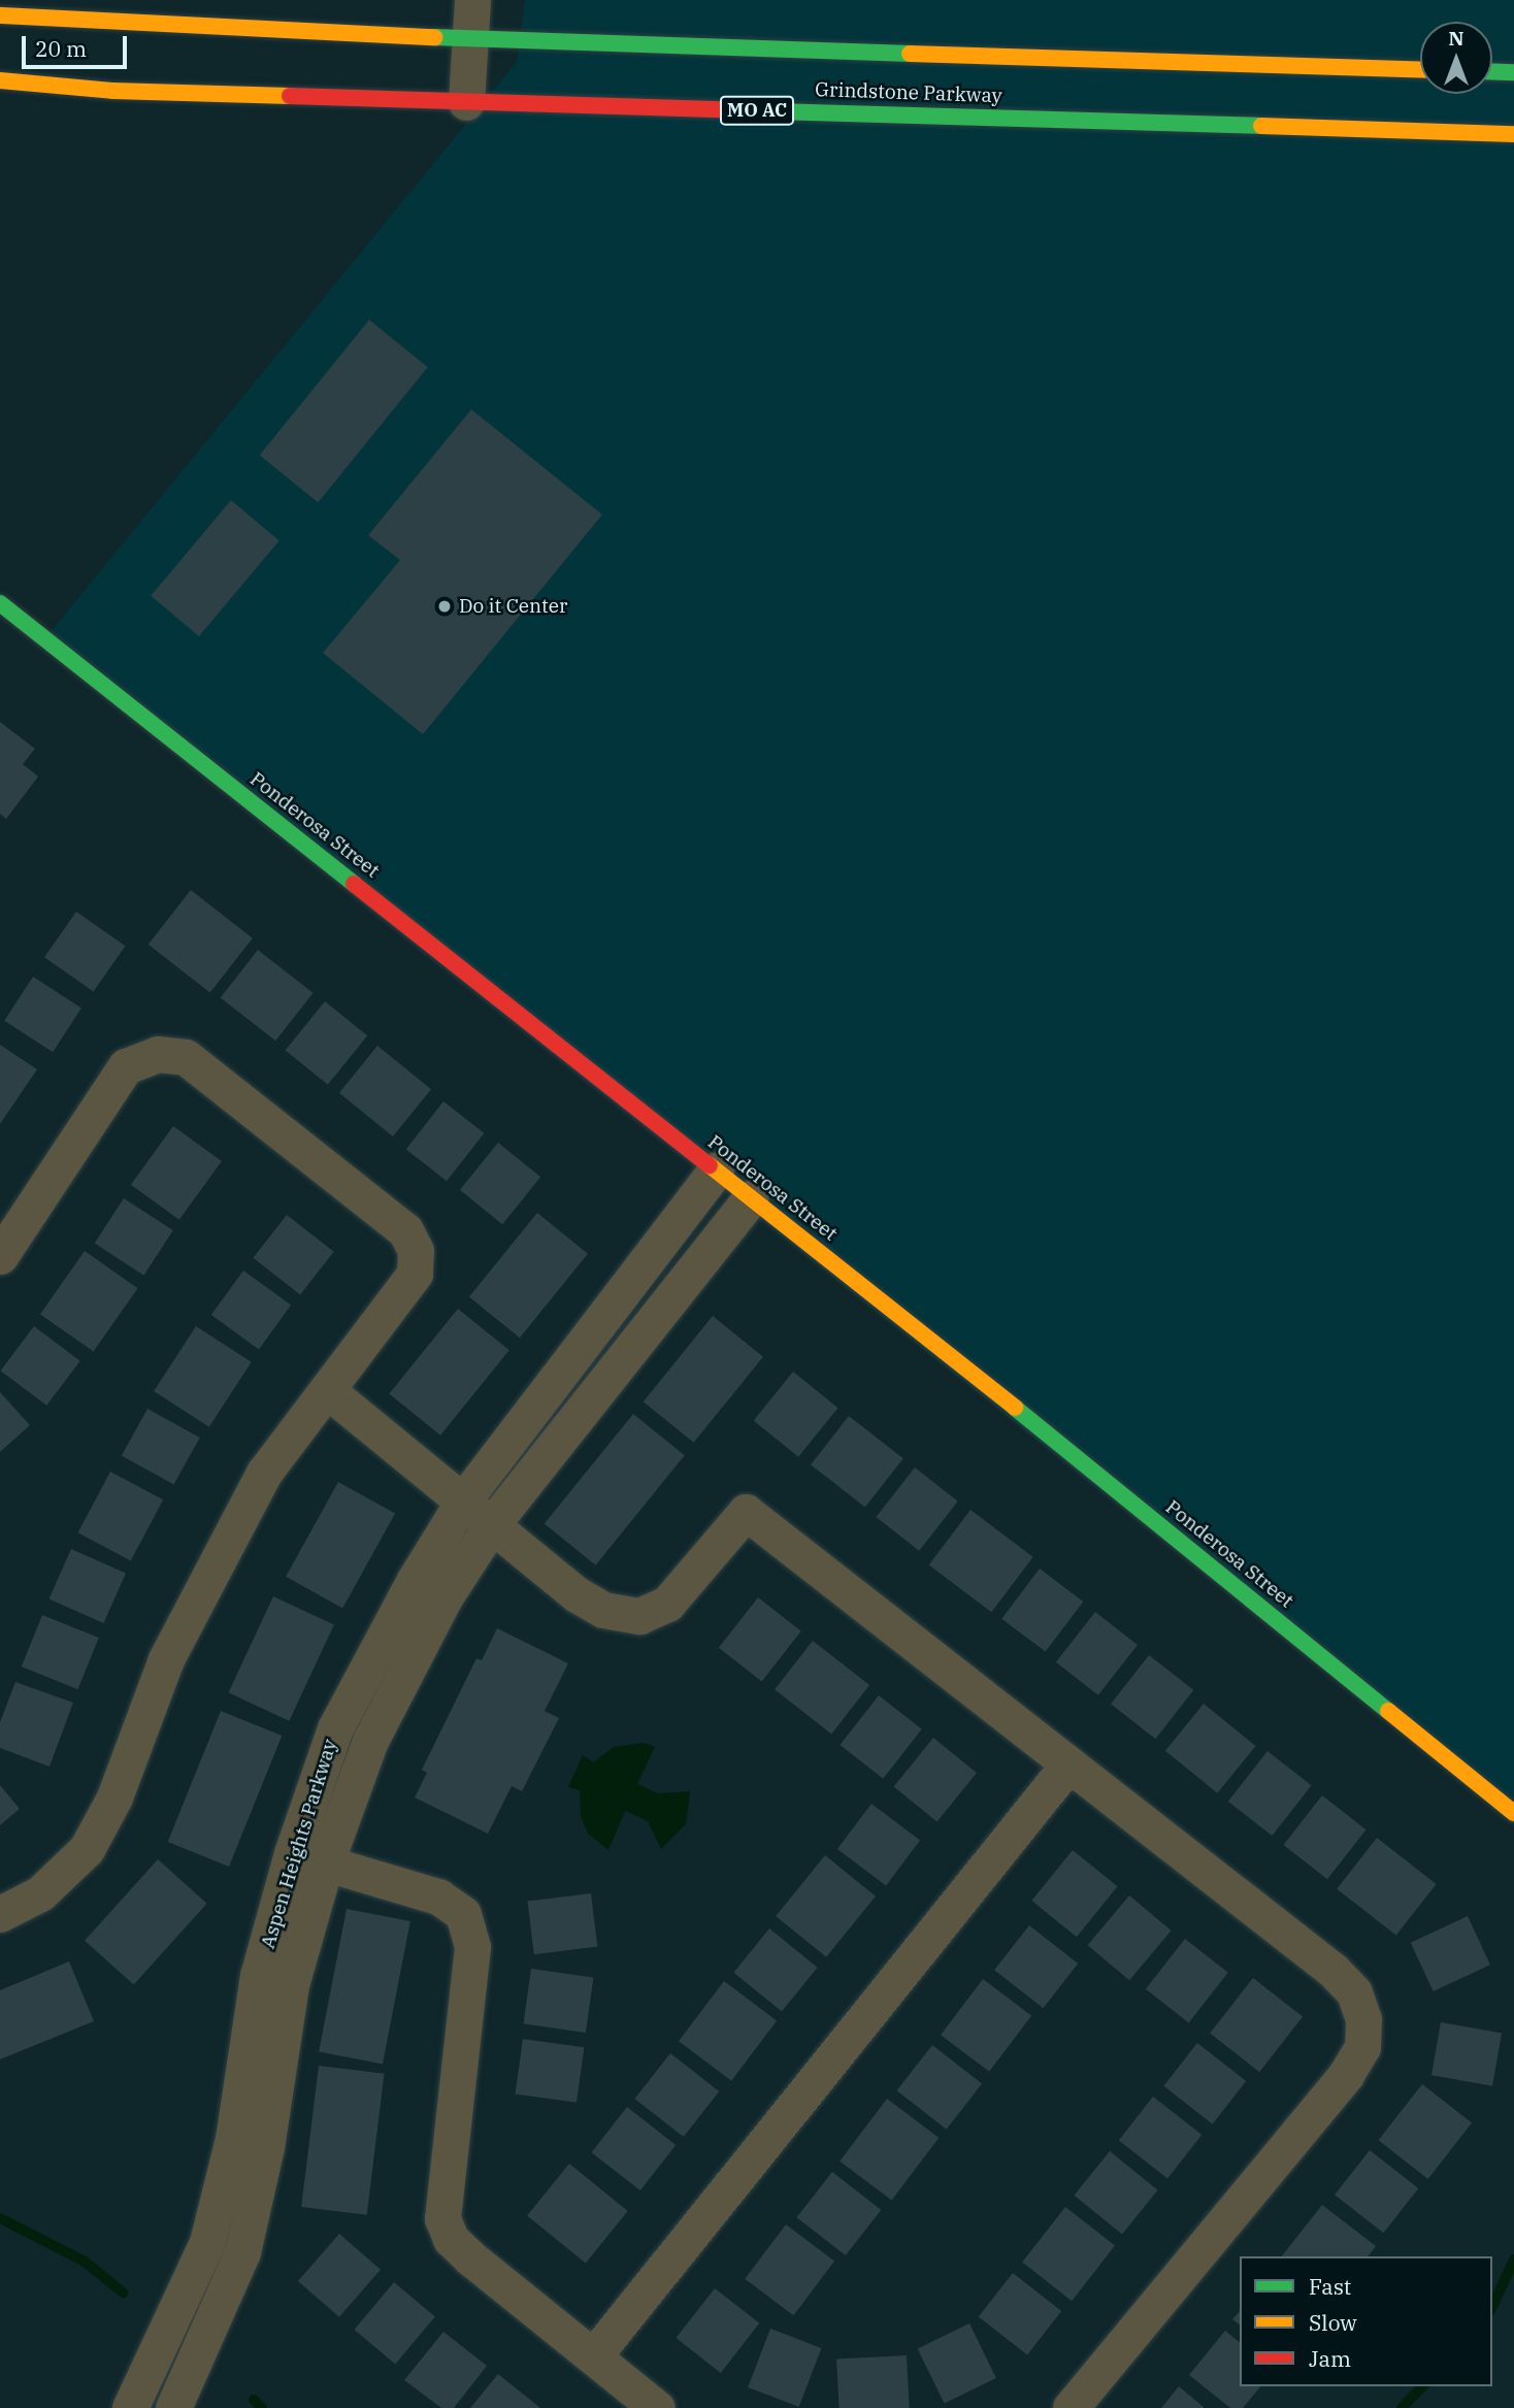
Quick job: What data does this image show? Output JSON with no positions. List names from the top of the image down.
{
  "streets": {
    "main road": ["Grindstone Parkway", "MO AC", "Ponderosa Street"],
    "street": ["Aspen Heights Parkway"]
  },
  "crossings": [
    ["Ponderosa Street", "Aspen Heights Parkway"]
  ],
  "places": ["Do it Center"],
  "legend": ["Fast", "Slow", "Jam"],
  "scale_bar": "20 m",
  "north": "top"
}
